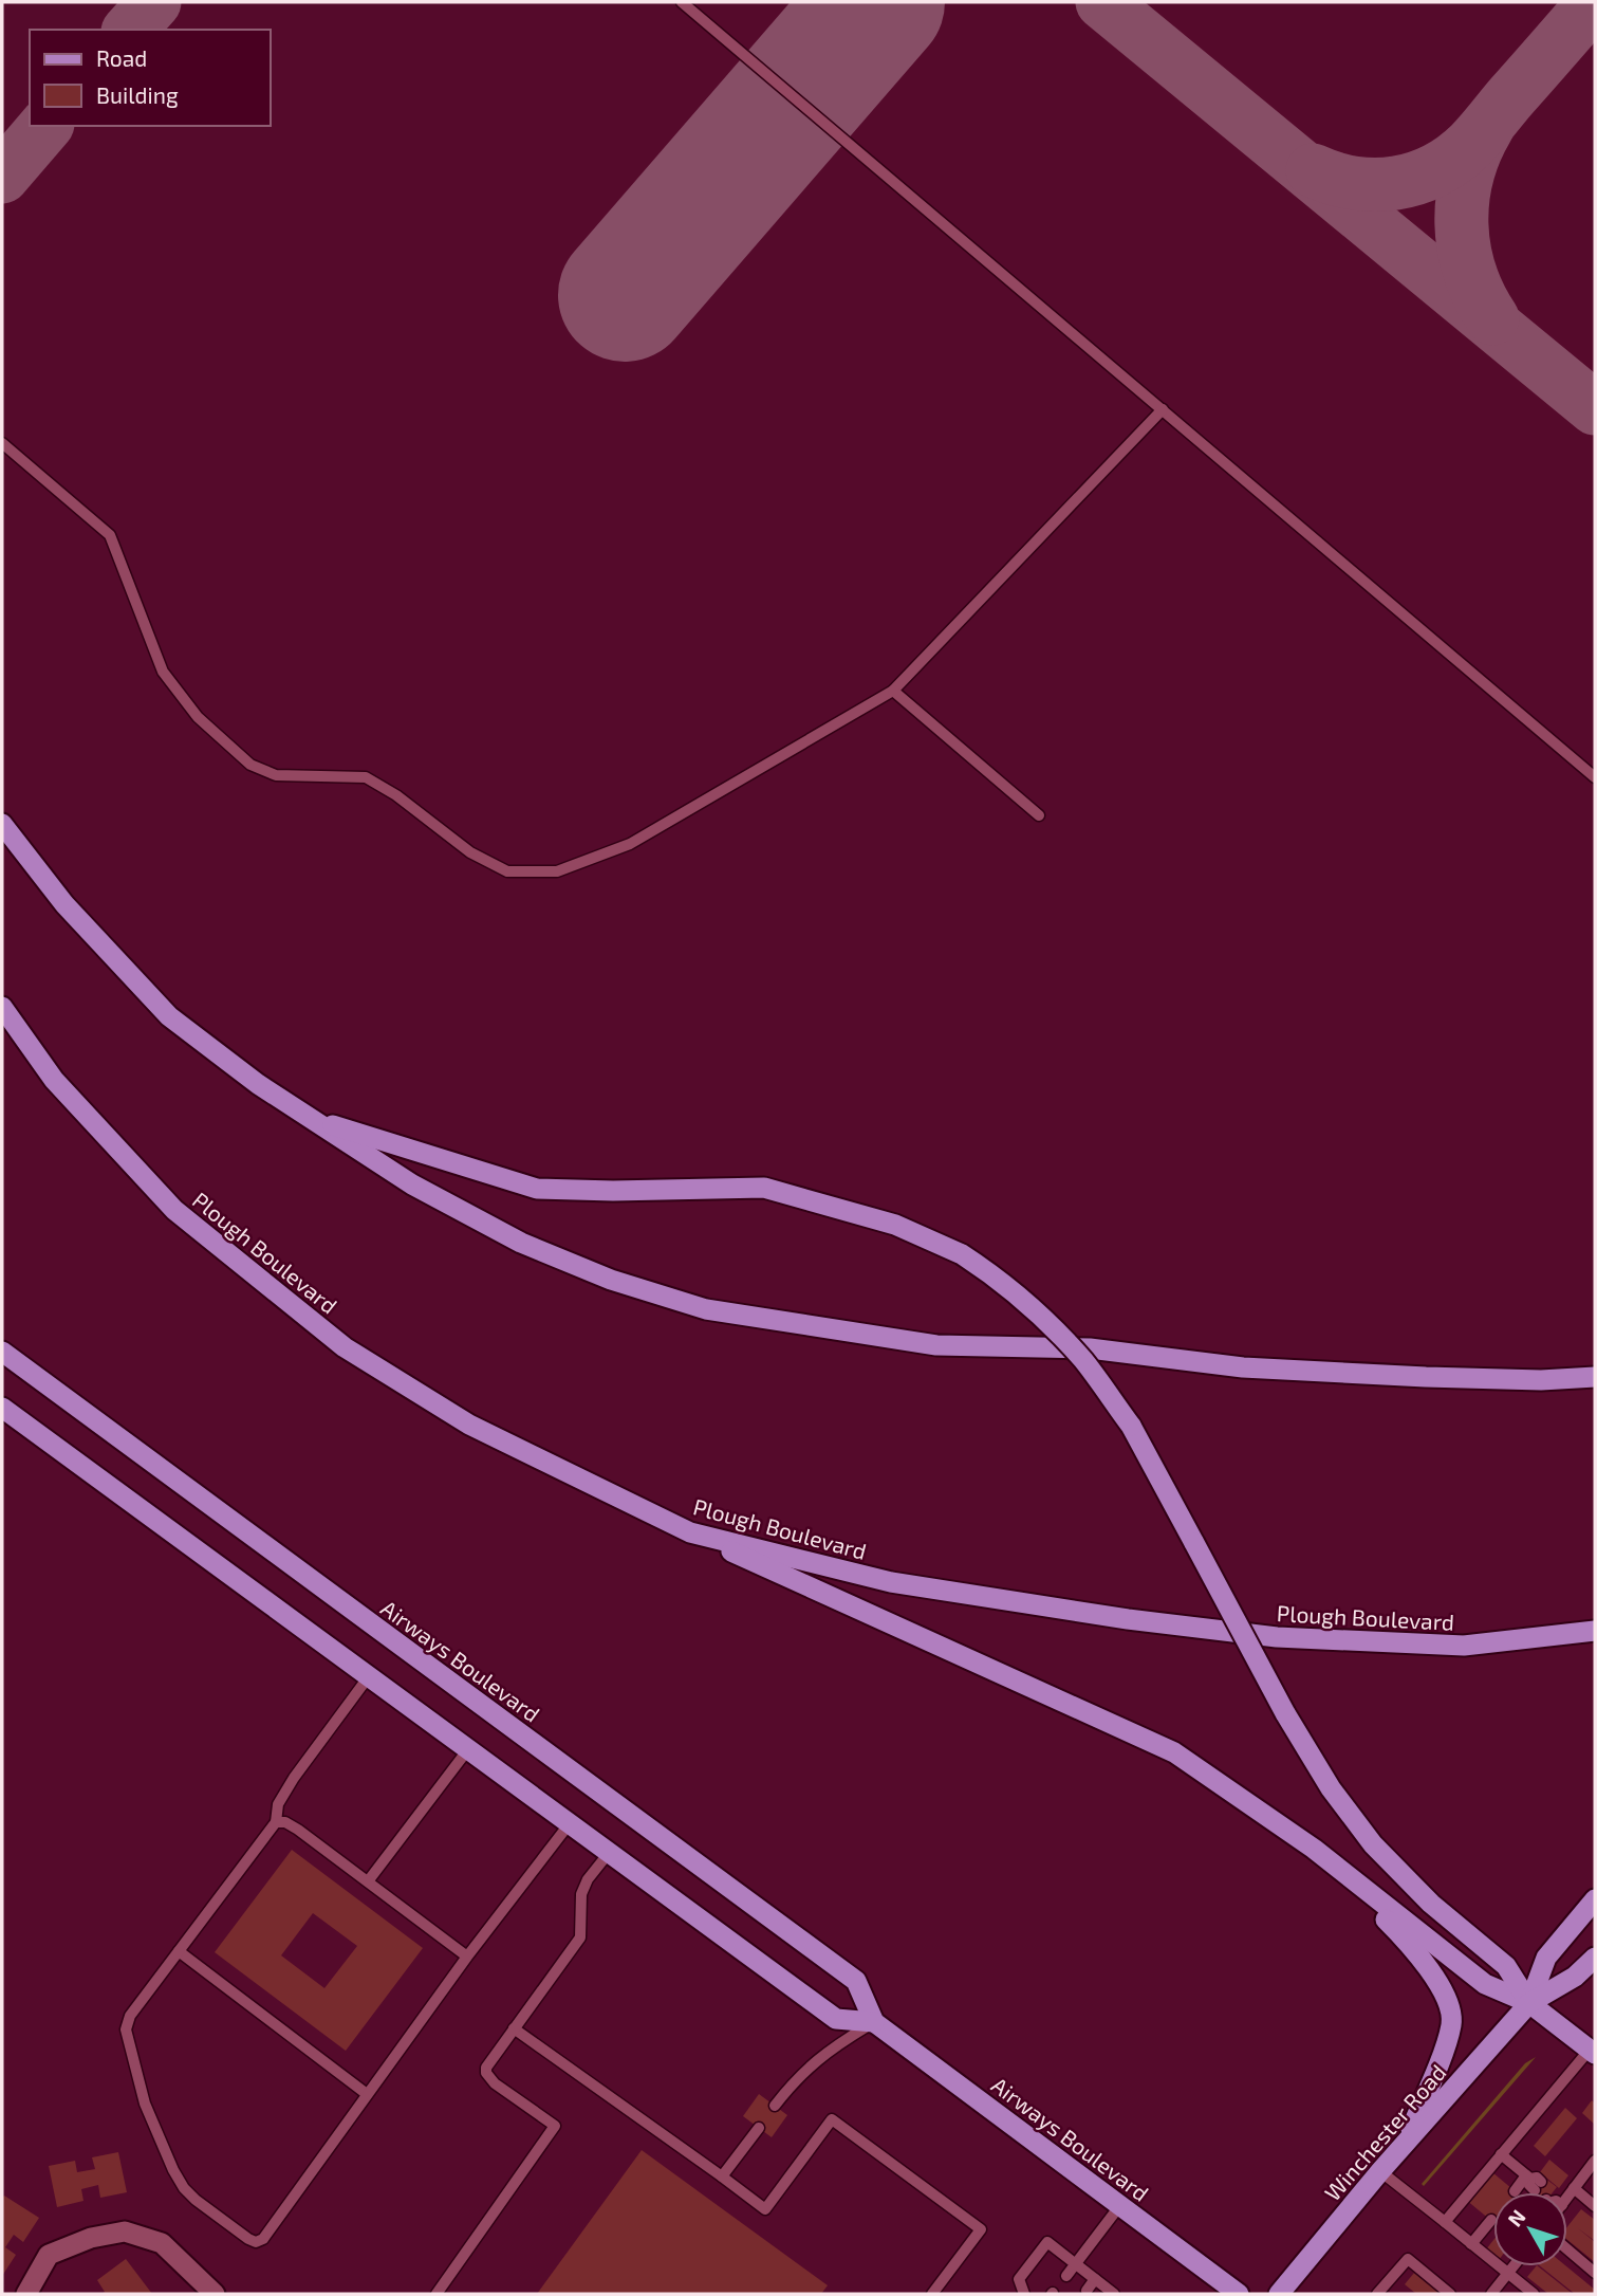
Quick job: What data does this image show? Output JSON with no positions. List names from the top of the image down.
{
  "streets": {
    "main road": ["Plough Boulevard", "Airways Boulevard", "Winchester Road"]
  },
  "legend": ["Road", "Building"],
  "north": "top left"
}
